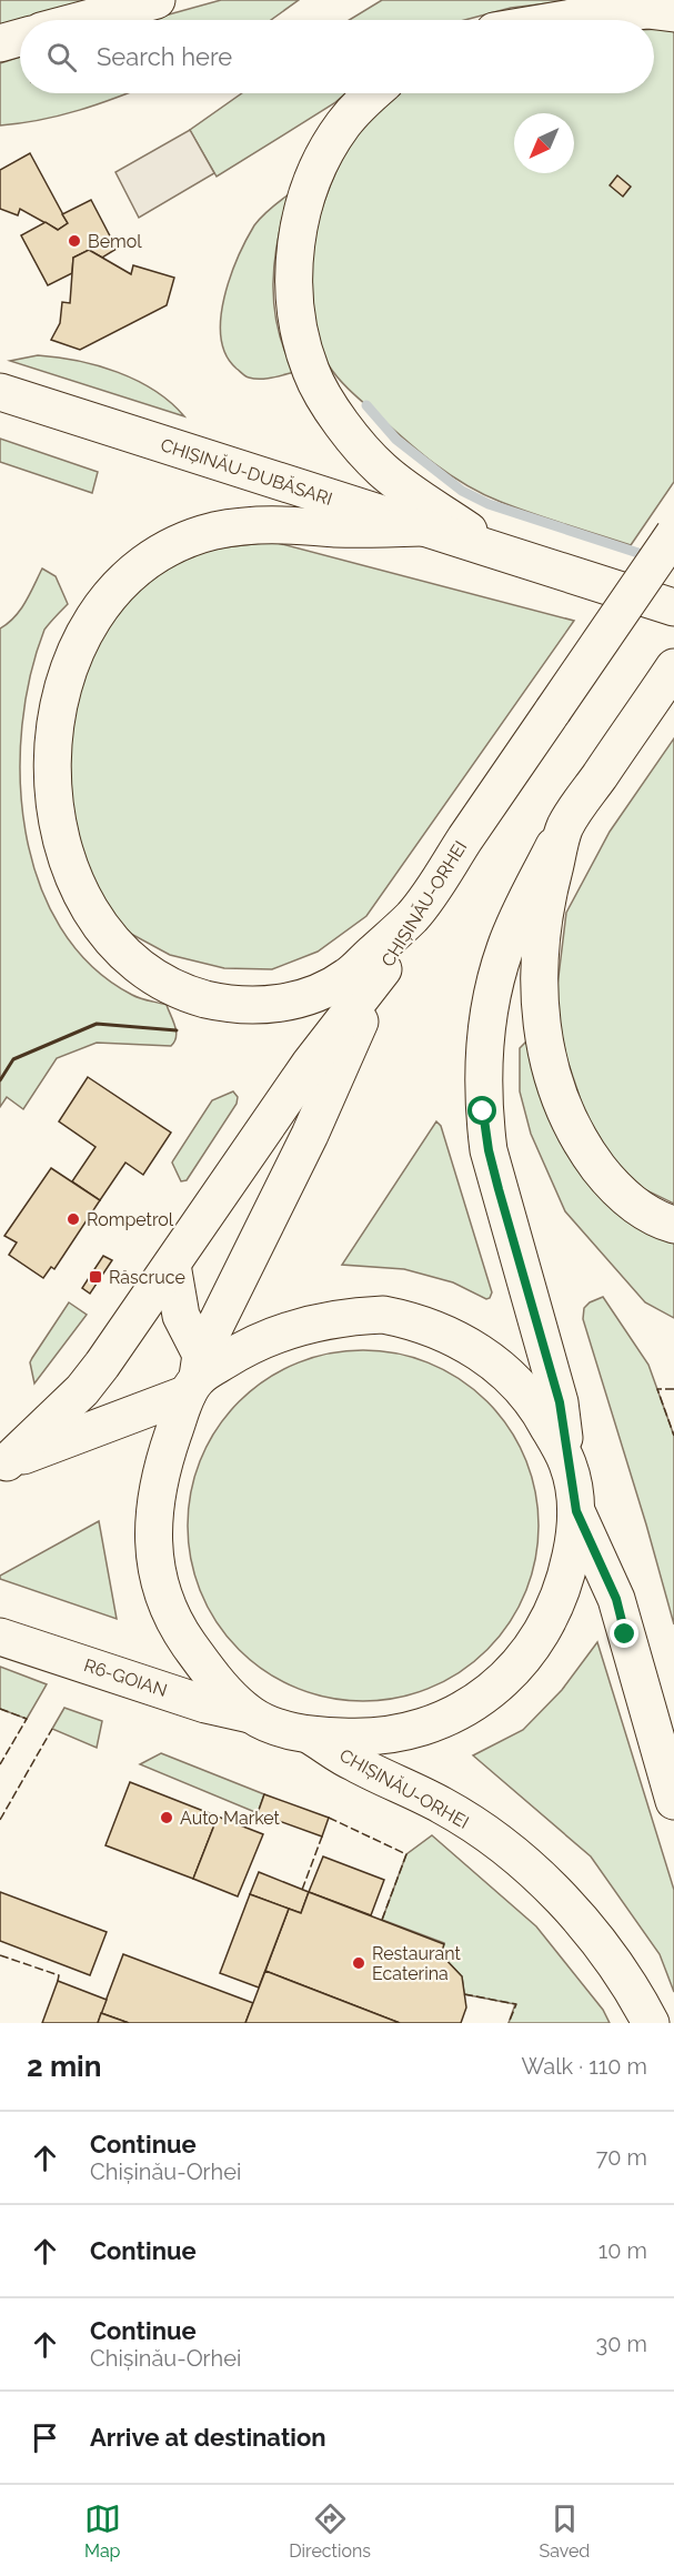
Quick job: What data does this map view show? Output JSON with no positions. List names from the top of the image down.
{
  "streets": {
    "main road": ["CHIȘINĂU-DUBĂSARI", "CHIȘINĂU-ORHEI", "R6-GOIAN"]
  },
  "crossings": [
    ["CHIȘINĂU-ORHEI", "R6-GOIAN"]
  ],
  "places": {
    "other": [
      "Bemol",
      "Rompetrol",
      "Auto Market",
      "Restaurant Ecaterina"
    ],
    "transit": ["Răscruce"]
  },
  "north": "bottom left",
  "page": {
    "search": "Search here",
    "heading": ["2 min", "Walk · 110 m"],
    "list": [
      ["Continue", "Chișinău-Orhei", "70 m"],
      ["Continue", "10 m"],
      ["Continue", "Chișinău-Orhei", "30 m"],
      "Arrive at destination"
    ],
    "nav": ["Map", "Directions", "Saved"]
  }
}
